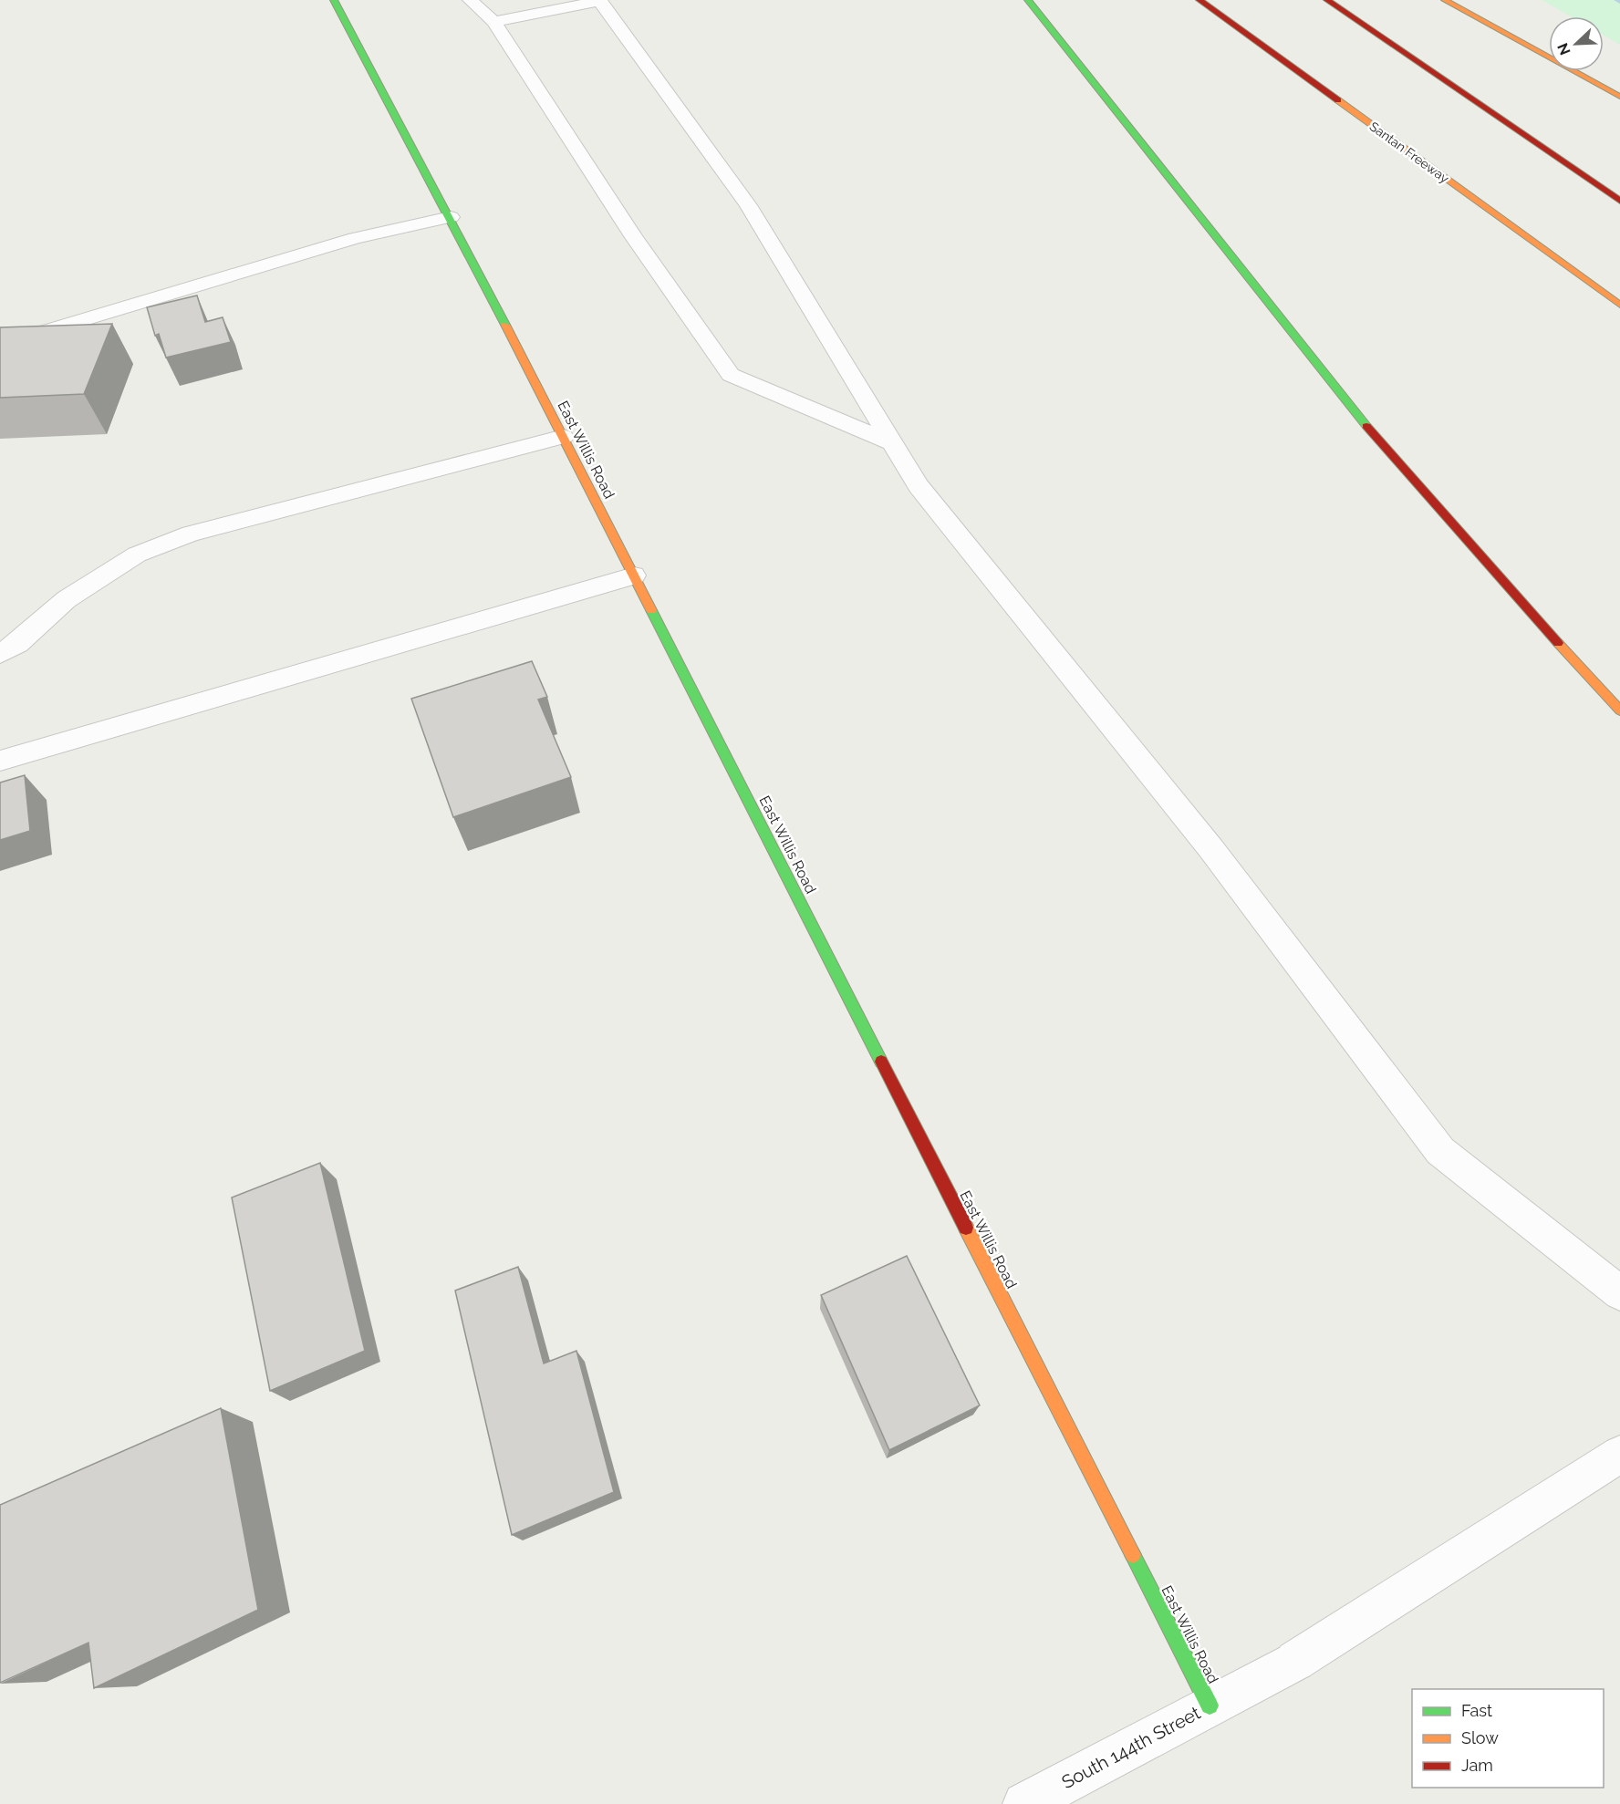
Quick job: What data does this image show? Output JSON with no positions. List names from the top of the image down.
{
  "streets": {
    "main road": ["Santan Freeway", "East Willis Road"],
    "street": ["South 144th Street"]
  },
  "crossings": [
    ["East Willis Road", "South 144th Street"]
  ],
  "legend": ["Fast", "Slow", "Jam"],
  "north": "bottom left"
}
